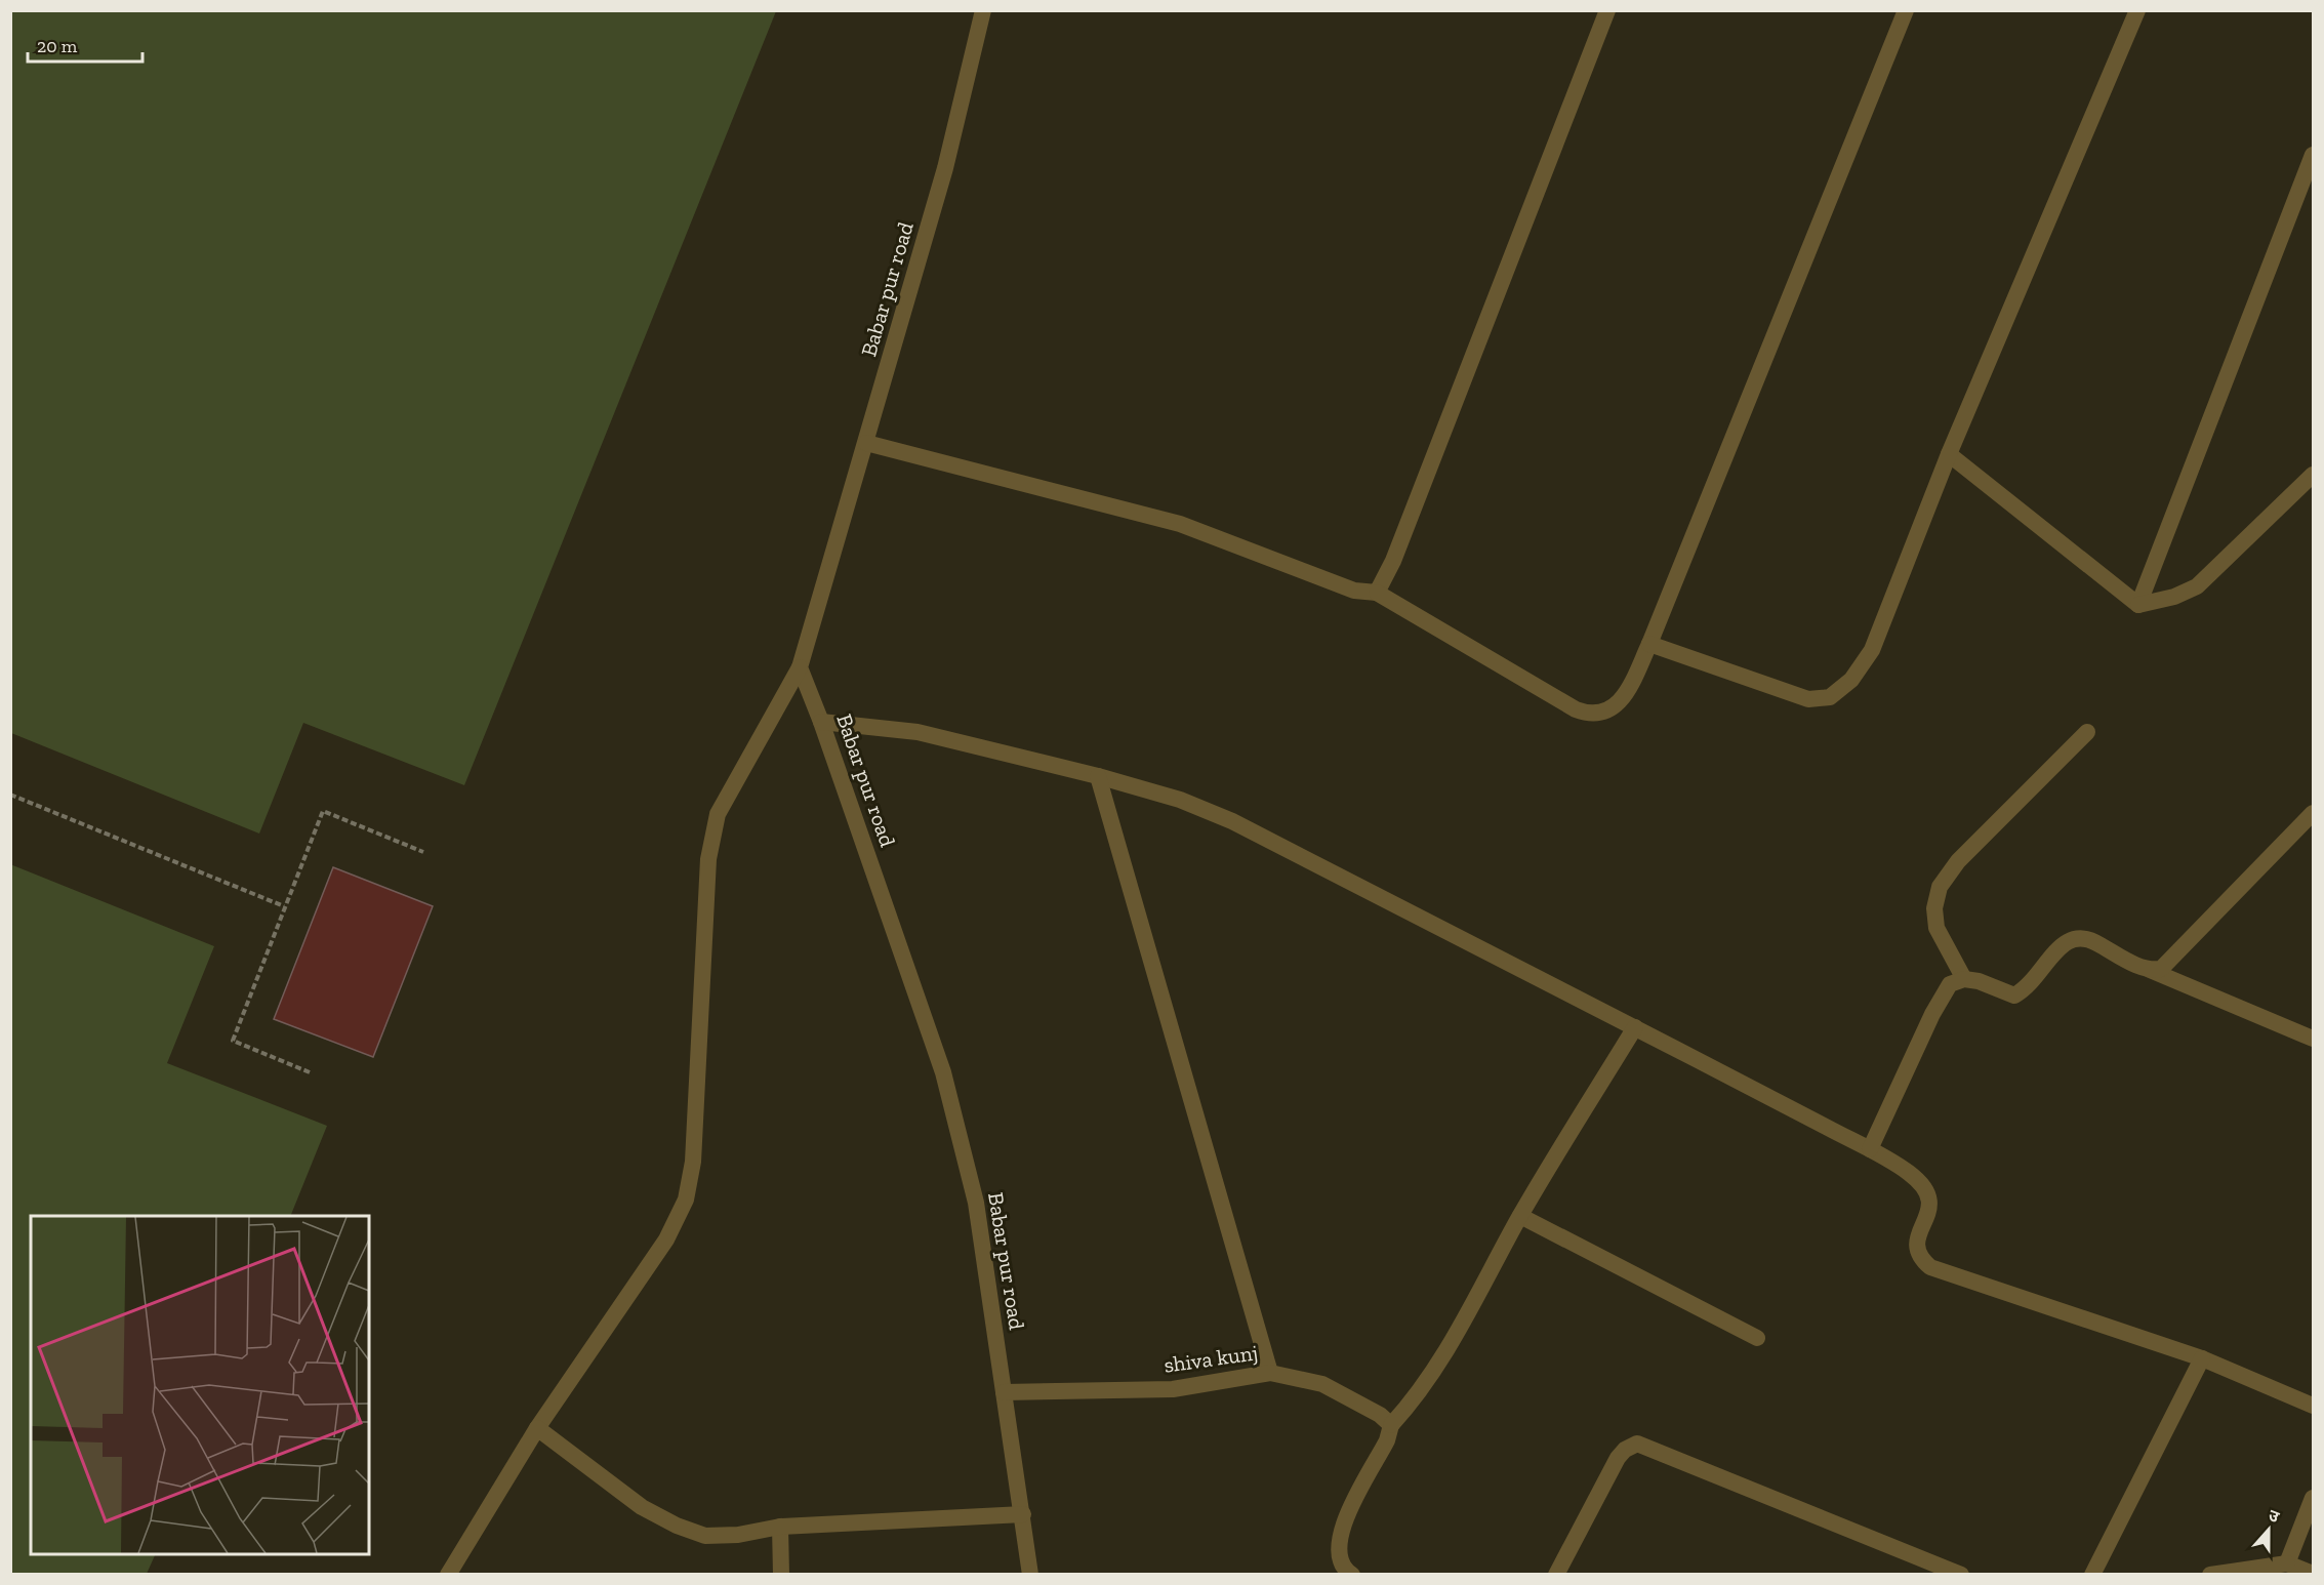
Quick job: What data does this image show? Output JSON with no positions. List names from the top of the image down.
{
  "streets": {
    "street": ["Babar pur road", "shiva kunj"]
  },
  "crossings": [
    ["Babar pur road", "shiva kunj"]
  ],
  "scale_bar": "20 m",
  "north": "top"
}
